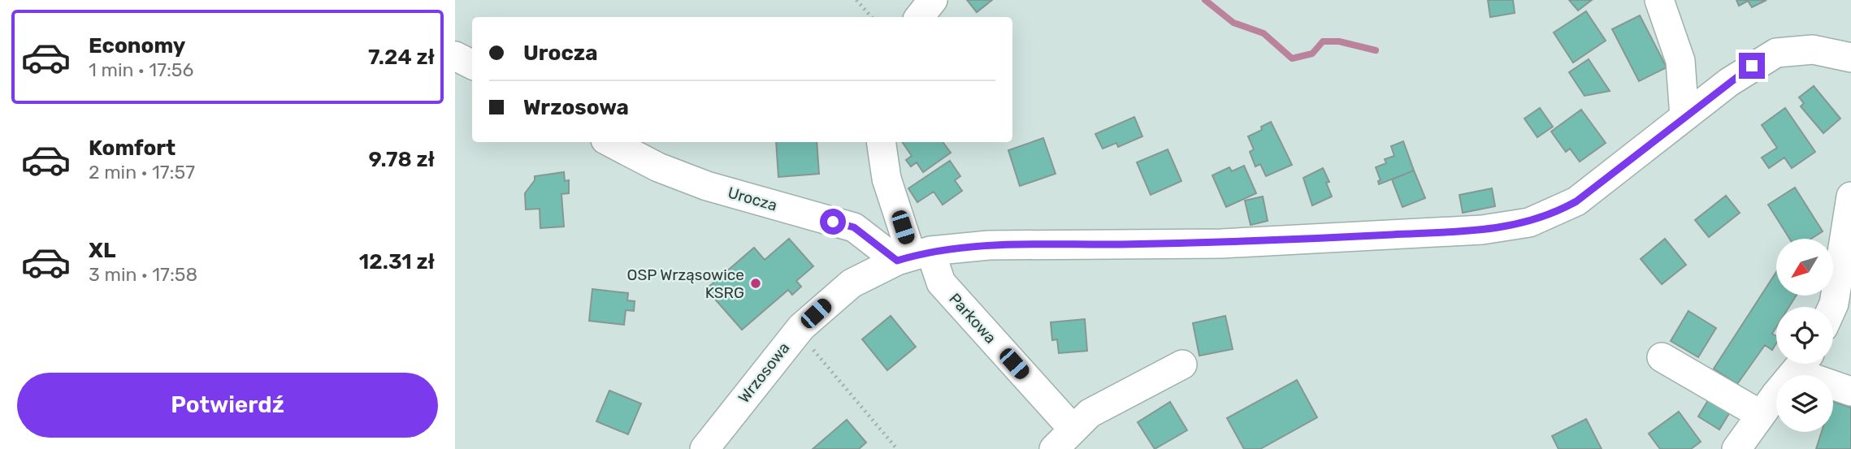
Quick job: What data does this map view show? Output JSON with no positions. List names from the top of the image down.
{
  "streets": {
    "street": ["Urocza", "Parkowa", "Wrzosowa"]
  },
  "crossings": [
    ["Urocza", "Parkowa"],
    ["Urocza", "Wrzosowa"],
    ["Parkowa", "Wrzosowa"]
  ],
  "places": ["OSP Wrząsowice KSRG"],
  "north": "bottom left",
  "page": {
    "list": [
      {
        "name": "Economy",
        "note": "1 min · 17:56",
        "value": "7.24 zł"
      },
      {
        "name": "Komfort",
        "note": "2 min · 17:57",
        "value": "9.78 zł"
      },
      {
        "name": "XL",
        "note": "3 min · 17:58",
        "value": "12.31 zł"
      }
    ],
    "banner": ["Urocza", "Wrzosowa"],
    "buttons": "Potwierdź"
  }
}
